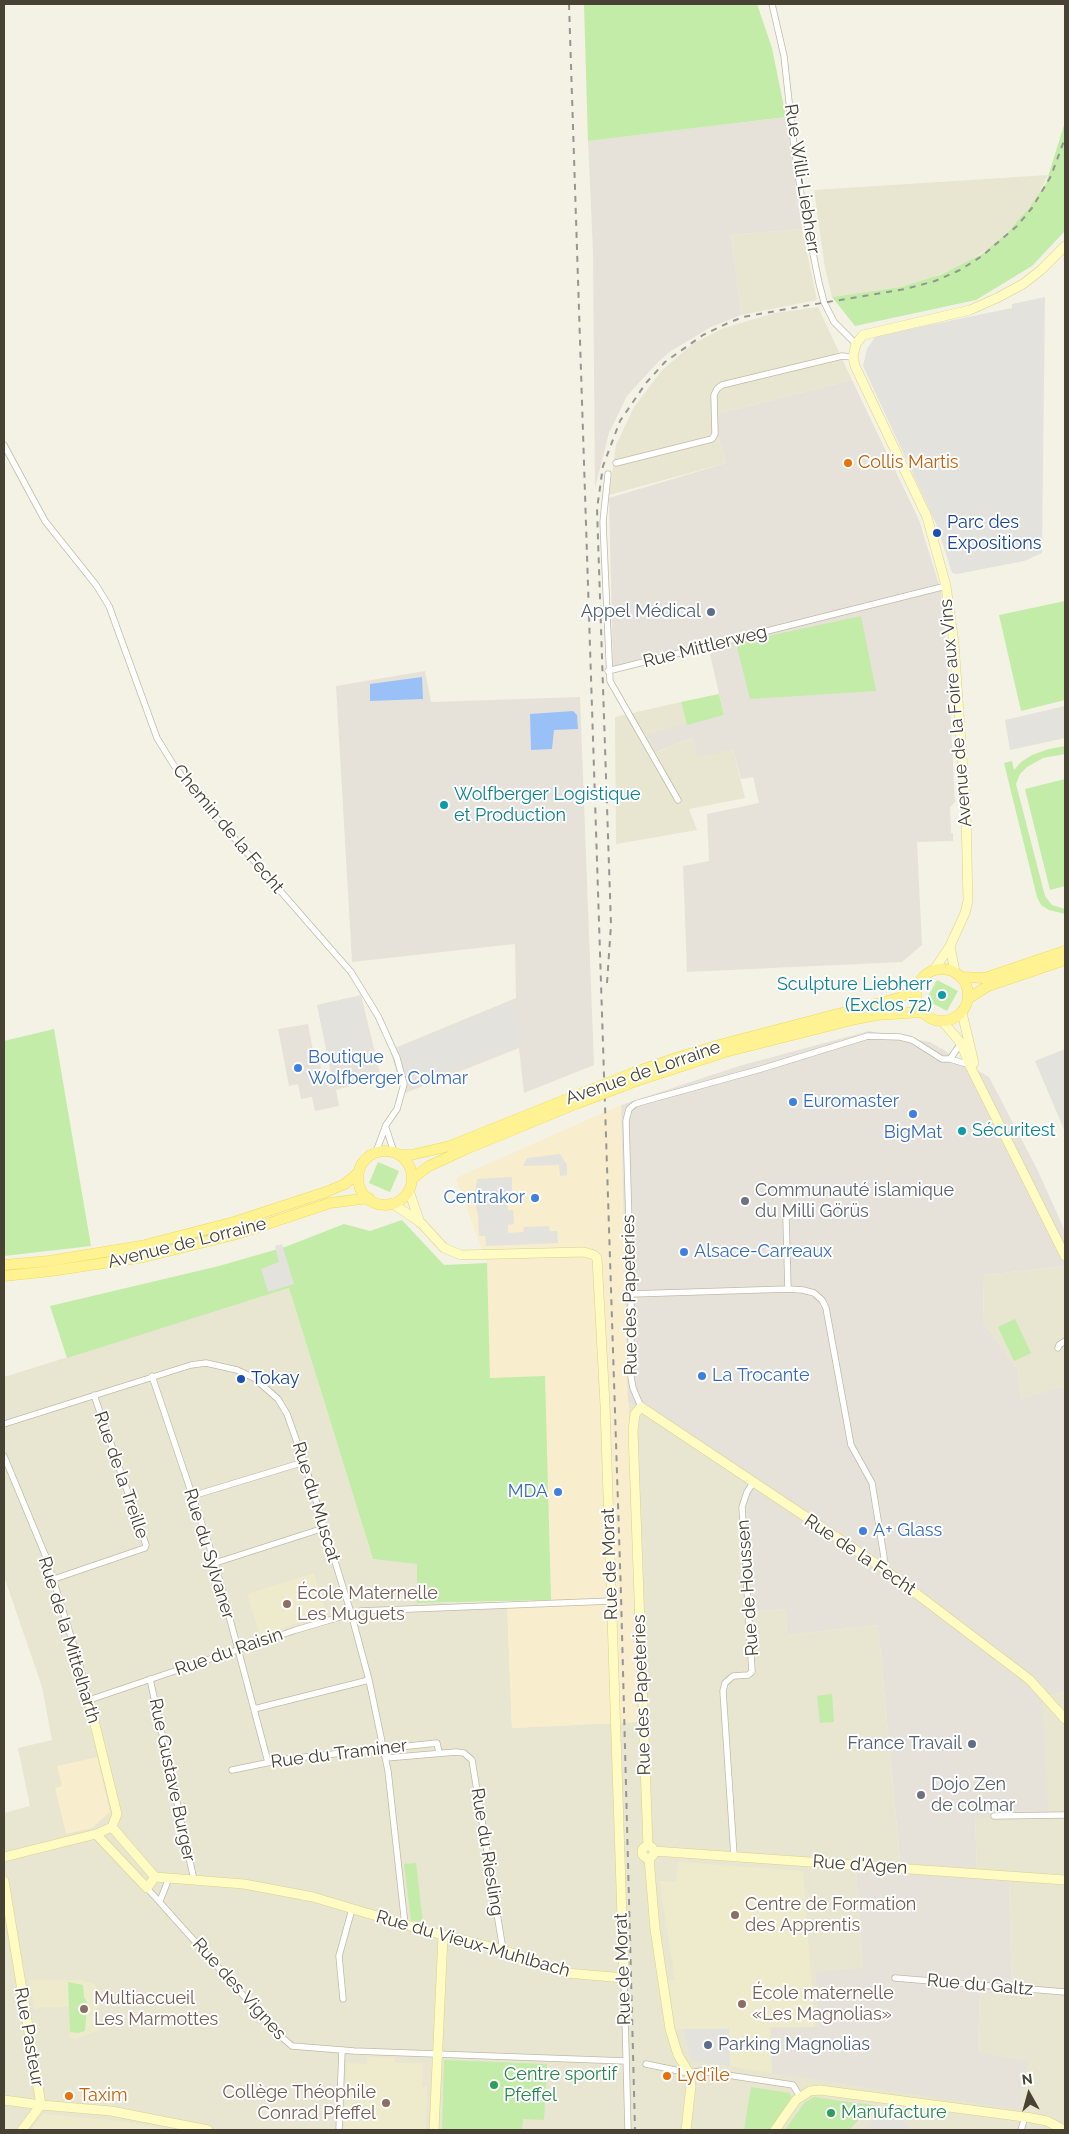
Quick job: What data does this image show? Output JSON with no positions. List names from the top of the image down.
{
  "streets": {
    "main road": ["Avenue de Lorraine"],
    "street": [
      "Rue Willi-Liebherr",
      "Rue Mittlerweg",
      "Avenue de la Foire aux Vins",
      "Chemin de la Fecht",
      "Rue des Papeteries",
      "Rue de la Treille",
      "Rue du Muscat",
      "Rue du Sylvaner",
      "Rue de la Fecht",
      "Rue de Morat",
      "Rue de Houssen",
      "Rue de la Mittelharth",
      "Rue du Raisin",
      "Rue du Traminer",
      "Rue Gustave Burger",
      "Rue du Riesling",
      "Rue d'Agen",
      "Rue du Vieux-Muhlbach",
      "Rue du Galtz",
      "Rue des Vignes",
      "Rue Pasteur"
    ]
  },
  "crossings": [
    ["Rue Mittlerweg", "Avenue de la Foire aux Vins"],
    ["Avenue de la Foire aux Vins", "Avenue de Lorraine"],
    ["Chemin de la Fecht", "Avenue de Lorraine"],
    ["Chemin de la Fecht", "Rue de Morat"],
    ["Avenue de Lorraine", "Rue de Morat"],
    ["Rue des Papeteries", "Rue de la Fecht"],
    ["Rue des Papeteries", "Rue d'Agen"],
    ["Rue de la Treille", "Rue du Muscat"],
    ["Rue de la Treille", "Rue de la Mittelharth"],
    ["Rue du Muscat", "Rue du Sylvaner"],
    ["Rue du Muscat", "Rue du Raisin"],
    ["Rue du Muscat", "Rue du Traminer"],
    ["Rue du Muscat", "Rue du Vieux-Muhlbach"],
    ["Rue du Sylvaner", "Rue du Raisin"],
    ["Rue du Sylvaner", "Rue du Traminer"],
    ["Rue de la Fecht", "Rue de Houssen"],
    ["Rue de Morat", "Rue du Raisin"],
    ["Rue de Morat", "Rue du Vieux-Muhlbach"],
    ["Rue de Morat", "Rue des Vignes"],
    ["Rue de Houssen", "Rue d'Agen"],
    ["Rue de la Mittelharth", "Rue du Raisin"],
    ["Rue du Raisin", "Rue Gustave Burger"],
    ["Rue du Traminer", "Rue du Riesling"],
    ["Rue Gustave Burger", "Rue du Vieux-Muhlbach"],
    ["Rue du Riesling", "Rue du Vieux-Muhlbach"]
  ],
  "places": [
    "Collis Martis",
    "Parc des Expositions",
    "Appel Médical",
    "Wolfberger Logistique et Production",
    "Sculpture Liebherr (Exclos 72)",
    "Boutique Wolfberger Colmar",
    "Euromaster",
    "BigMat",
    "Sécuritest",
    "Centrakor",
    "Communauté islamique du Milli Görüs",
    "Alsace-Carreaux",
    "La Trocante",
    "Tokay",
    "MDA",
    "A+ Glass",
    "École Maternelle Les Muguets",
    "France Travail",
    "Dojo Zen de colmar",
    "Centre de Formation des Apprentis",
    "École maternelle «Les Magnolias»",
    "Multiaccueil Les Marmottes",
    "Parking Magnolias",
    "Lyd'île",
    "Centre sportif Pfeffel",
    "Taxim",
    "Collège Théophile Conrad Pfeffel",
    "Manufacture"
  ],
  "north": "top"
}
